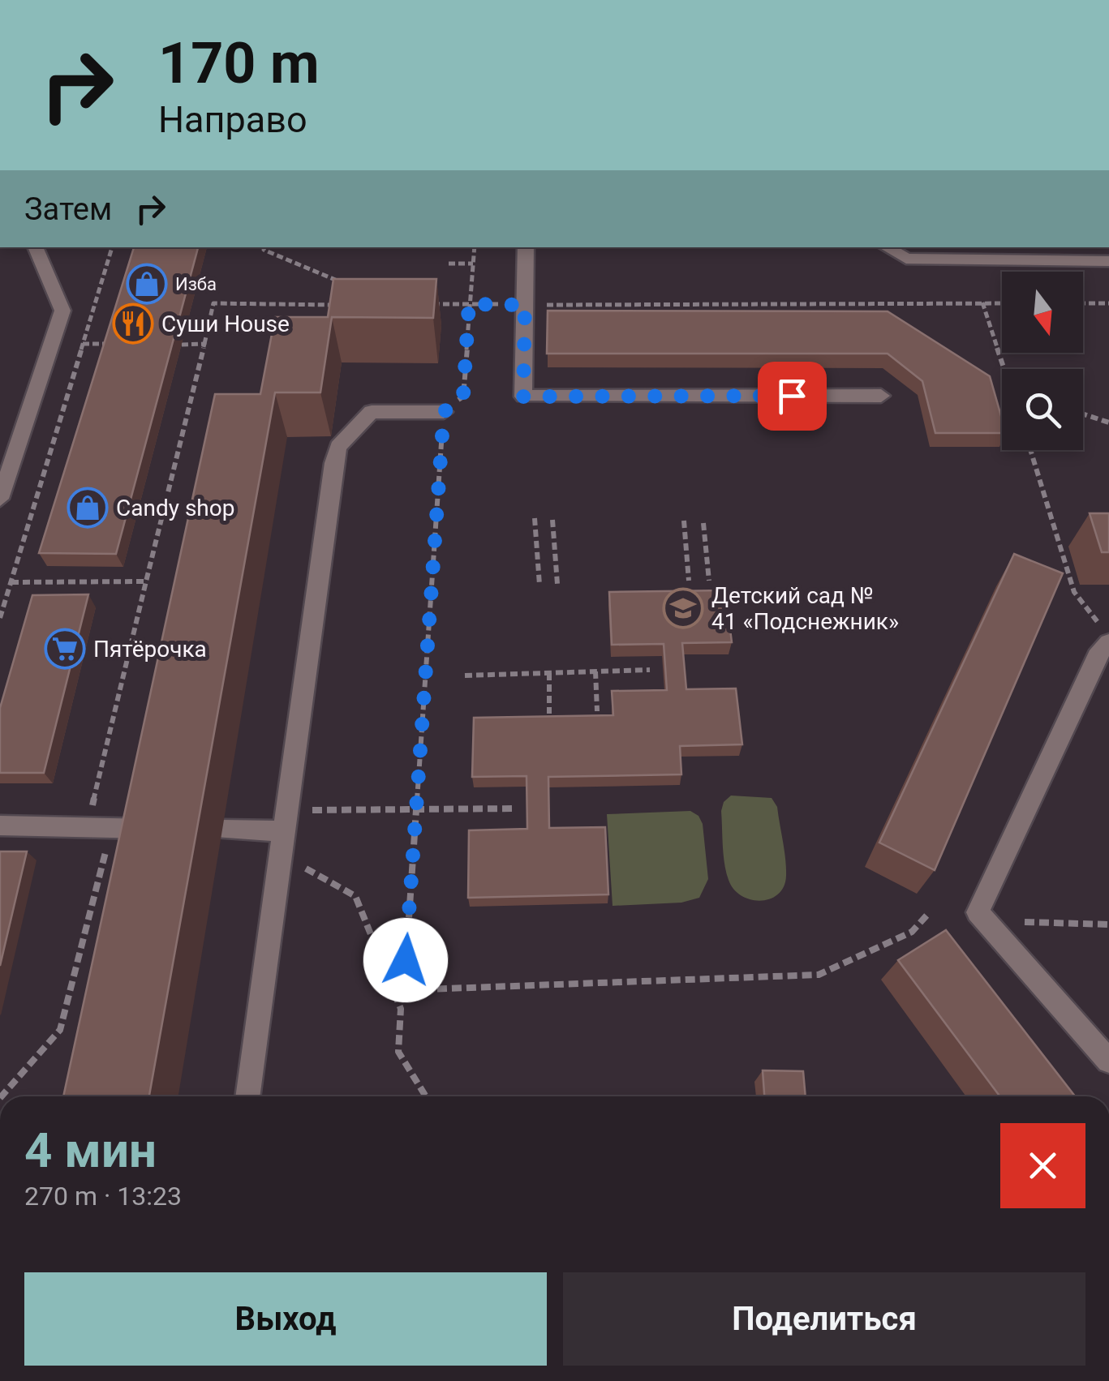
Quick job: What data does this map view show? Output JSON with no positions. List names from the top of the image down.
{
  "places": {
    "shop": ["Изба", "Candy shop"],
    "restaurant": ["Суши House"],
    "school or university": ["Детский сад № 41 «Подснежник»"],
    "supermarket": ["Пятёрочка"]
  },
  "north": "bottom",
  "page": {
    "turn": ["170 m", "Направо"],
    "then": "Затем",
    "heading": ["4 мин", "270 m · 13:23"],
    "buttons": ["Выход", "Поделиться"]
  }
}
